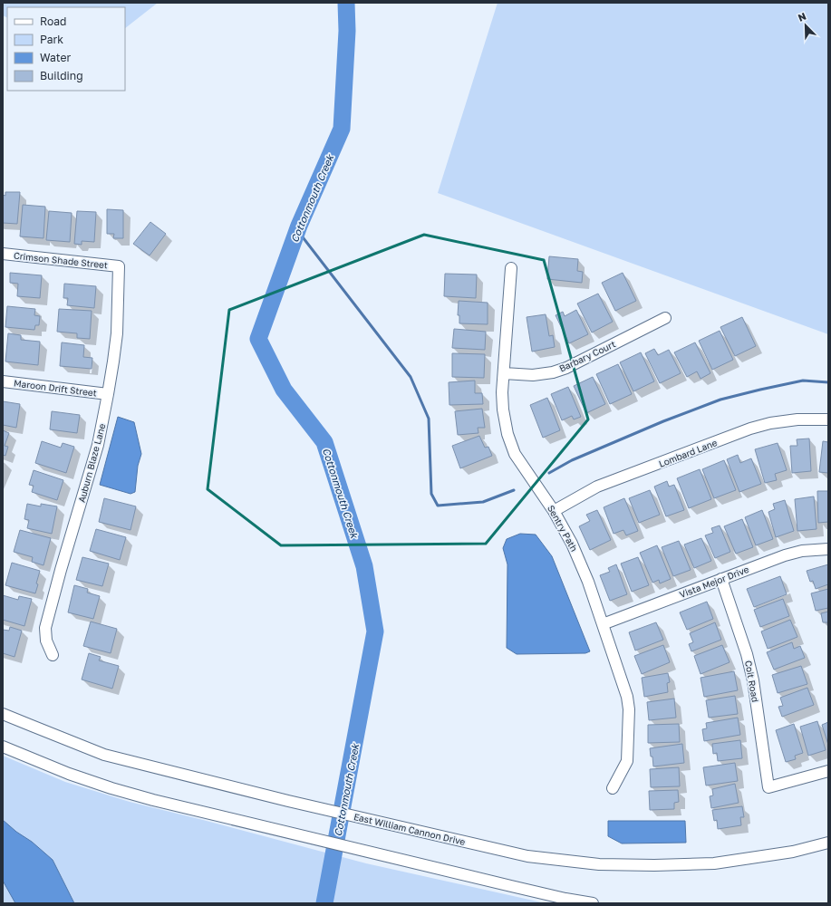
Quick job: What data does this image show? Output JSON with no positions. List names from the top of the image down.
{
  "streets": {
    "street": [
      "Crimson Shade Street",
      "Barbary Court",
      "Maroon Drift Street",
      "Lombard Lane",
      "Auburn Blaze Lane",
      "Sentry Path",
      "Vista Mejor Drive",
      "Coit Road",
      "East William Cannon Drive"
    ]
  },
  "crossings": [
    ["Crimson Shade Street", "Auburn Blaze Lane"],
    ["Barbary Court", "Sentry Path"],
    ["Maroon Drift Street", "Auburn Blaze Lane"],
    ["Lombard Lane", "Sentry Path"],
    ["Sentry Path", "Vista Mejor Drive"],
    ["Vista Mejor Drive", "Coit Road"]
  ],
  "water": ["Cottonmouth Creek"],
  "legend": [
    "Road",
    "Park",
    "Water",
    "Building"
  ],
  "north": "top left"
}
